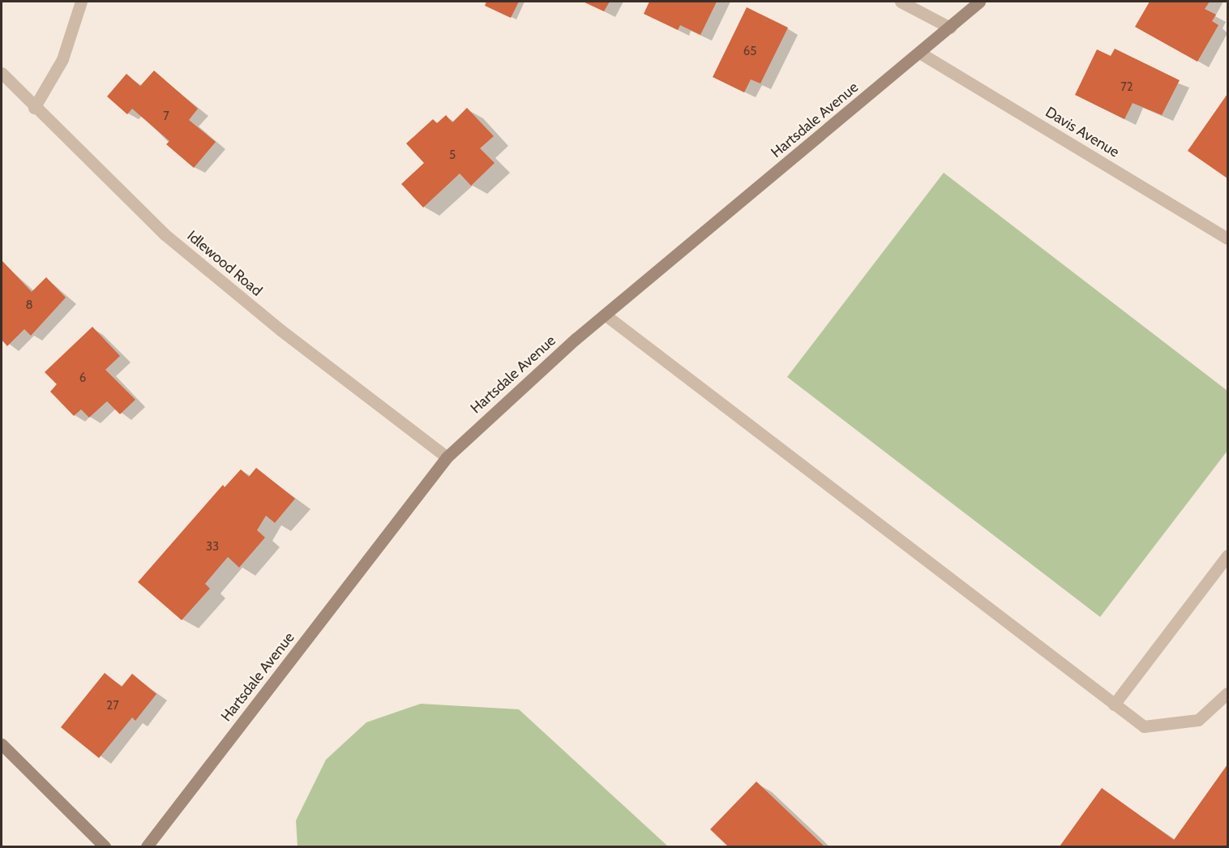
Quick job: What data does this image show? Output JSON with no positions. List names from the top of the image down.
{
  "streets": {
    "street": ["Hartsdale Avenue", "Davis Avenue", "Idlewood Road"]
  },
  "crossings": [
    ["Hartsdale Avenue", "Davis Avenue"],
    ["Hartsdale Avenue", "Idlewood Road"]
  ],
  "house_numbers": [
    "65",
    "72",
    "7",
    "5",
    "8",
    "6",
    "33",
    "27"
  ]
}
